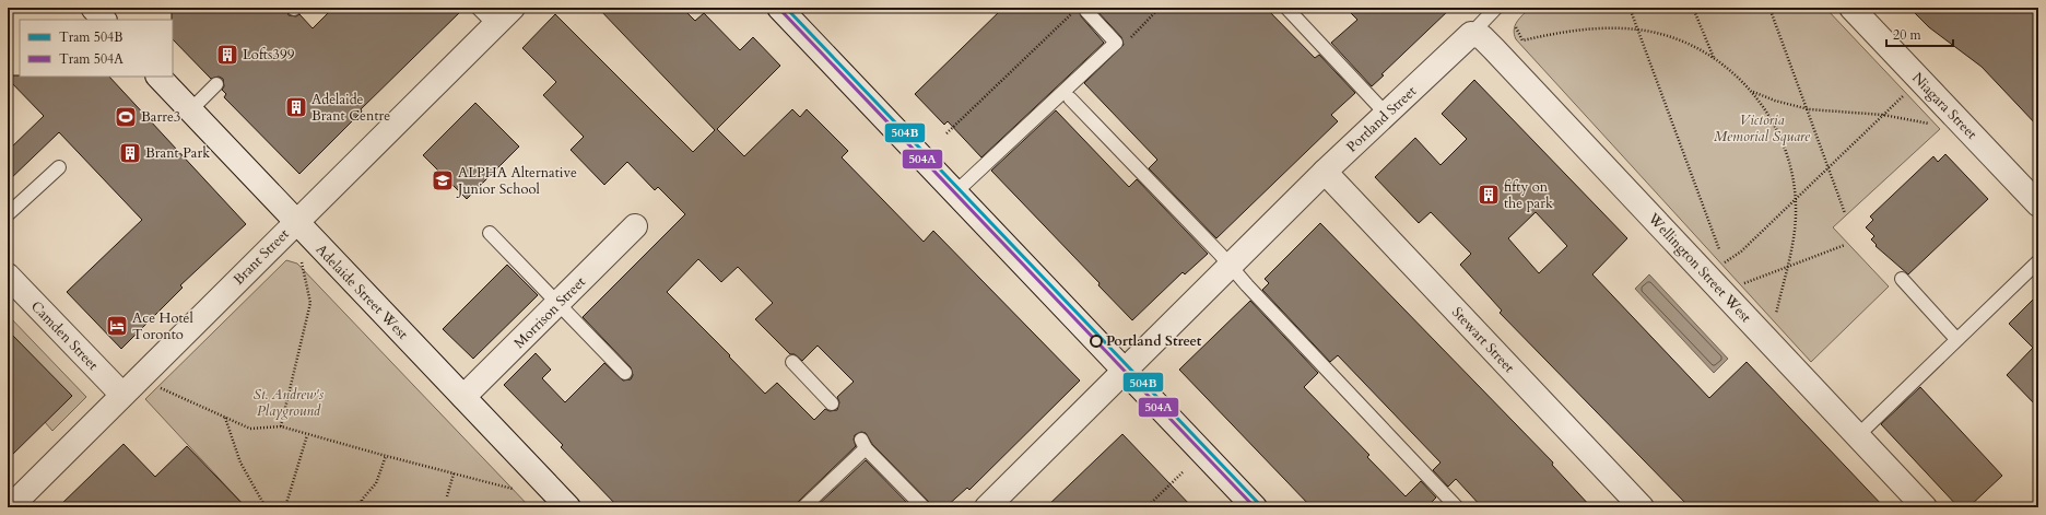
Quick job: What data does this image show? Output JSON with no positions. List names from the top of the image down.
{
  "streets": {
    "street": [
      "Niagara Street",
      "Portland Street",
      "Brant Street",
      "Wellington Street West",
      "Adelaide Street West",
      "Morrison Street",
      "Camden Street",
      "Stewart Street"
    ]
  },
  "crossings": [
    ["Portland Street", "Wellington Street West"],
    ["Portland Street", "Stewart Street"],
    ["Brant Street", "Adelaide Street West"],
    ["Brant Street", "Camden Street"],
    ["Adelaide Street West", "Morrison Street"]
  ],
  "parks": ["Victoria Memorial Square", "St. Andrew's Playground"],
  "places": {
    "building": [
      "Lofts399",
      "Adelaide Brant Centre",
      "Brant Park",
      "fifty on the park"
    ],
    "sports": ["Barre3"],
    "school or university": ["ALPHA Alternative Junior School"],
    "hotel": ["Ace Hotel Toronto"],
    "other": ["Portland Street"]
  },
  "lines": ["tram line 504B", "tram line 504A"],
  "legend": ["Tram 504B", "Tram 504A"],
  "scale_bar": "20 m"
}
